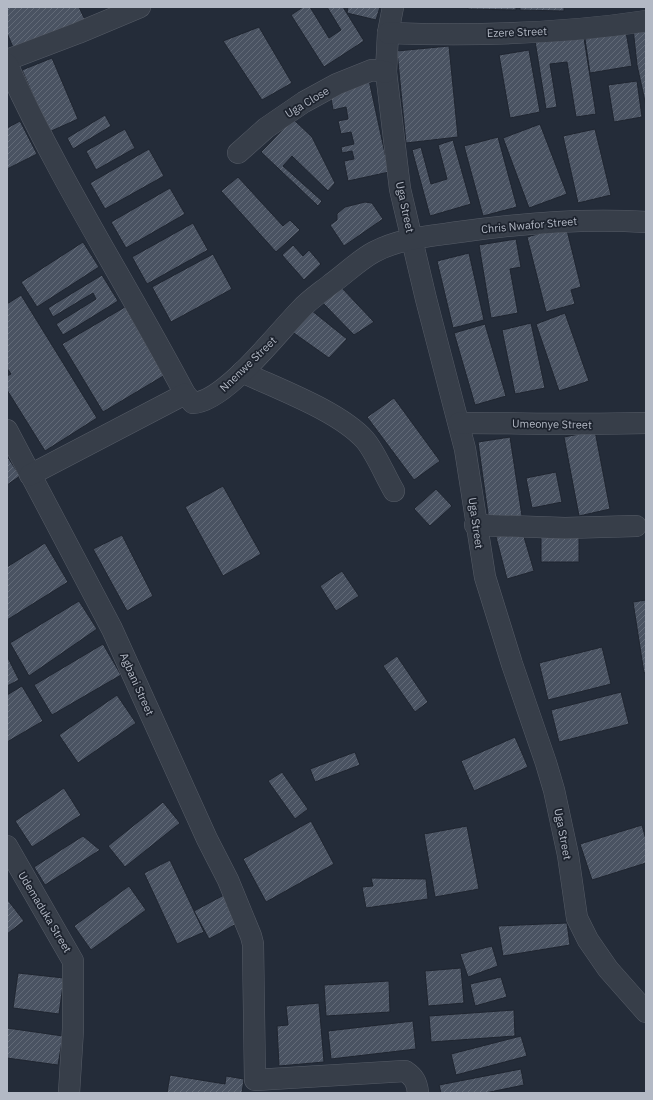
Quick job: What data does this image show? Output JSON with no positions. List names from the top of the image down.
{
  "streets": {
    "street": [
      "Ezere Street",
      "Uga Close",
      "Uga Street",
      "Chris Nwafor Street",
      "Nnenwe Street",
      "Umeonye Street",
      "Agbani Street",
      "Udemaduka Street"
    ]
  },
  "crossings": [
    ["Ezere Street", "Uga Street"],
    ["Uga Close", "Uga Street"],
    ["Uga Street", "Chris Nwafor Street"],
    ["Uga Street", "Nnenwe Street"],
    ["Uga Street", "Umeonye Street"],
    ["Chris Nwafor Street", "Nnenwe Street"]
  ]
}
